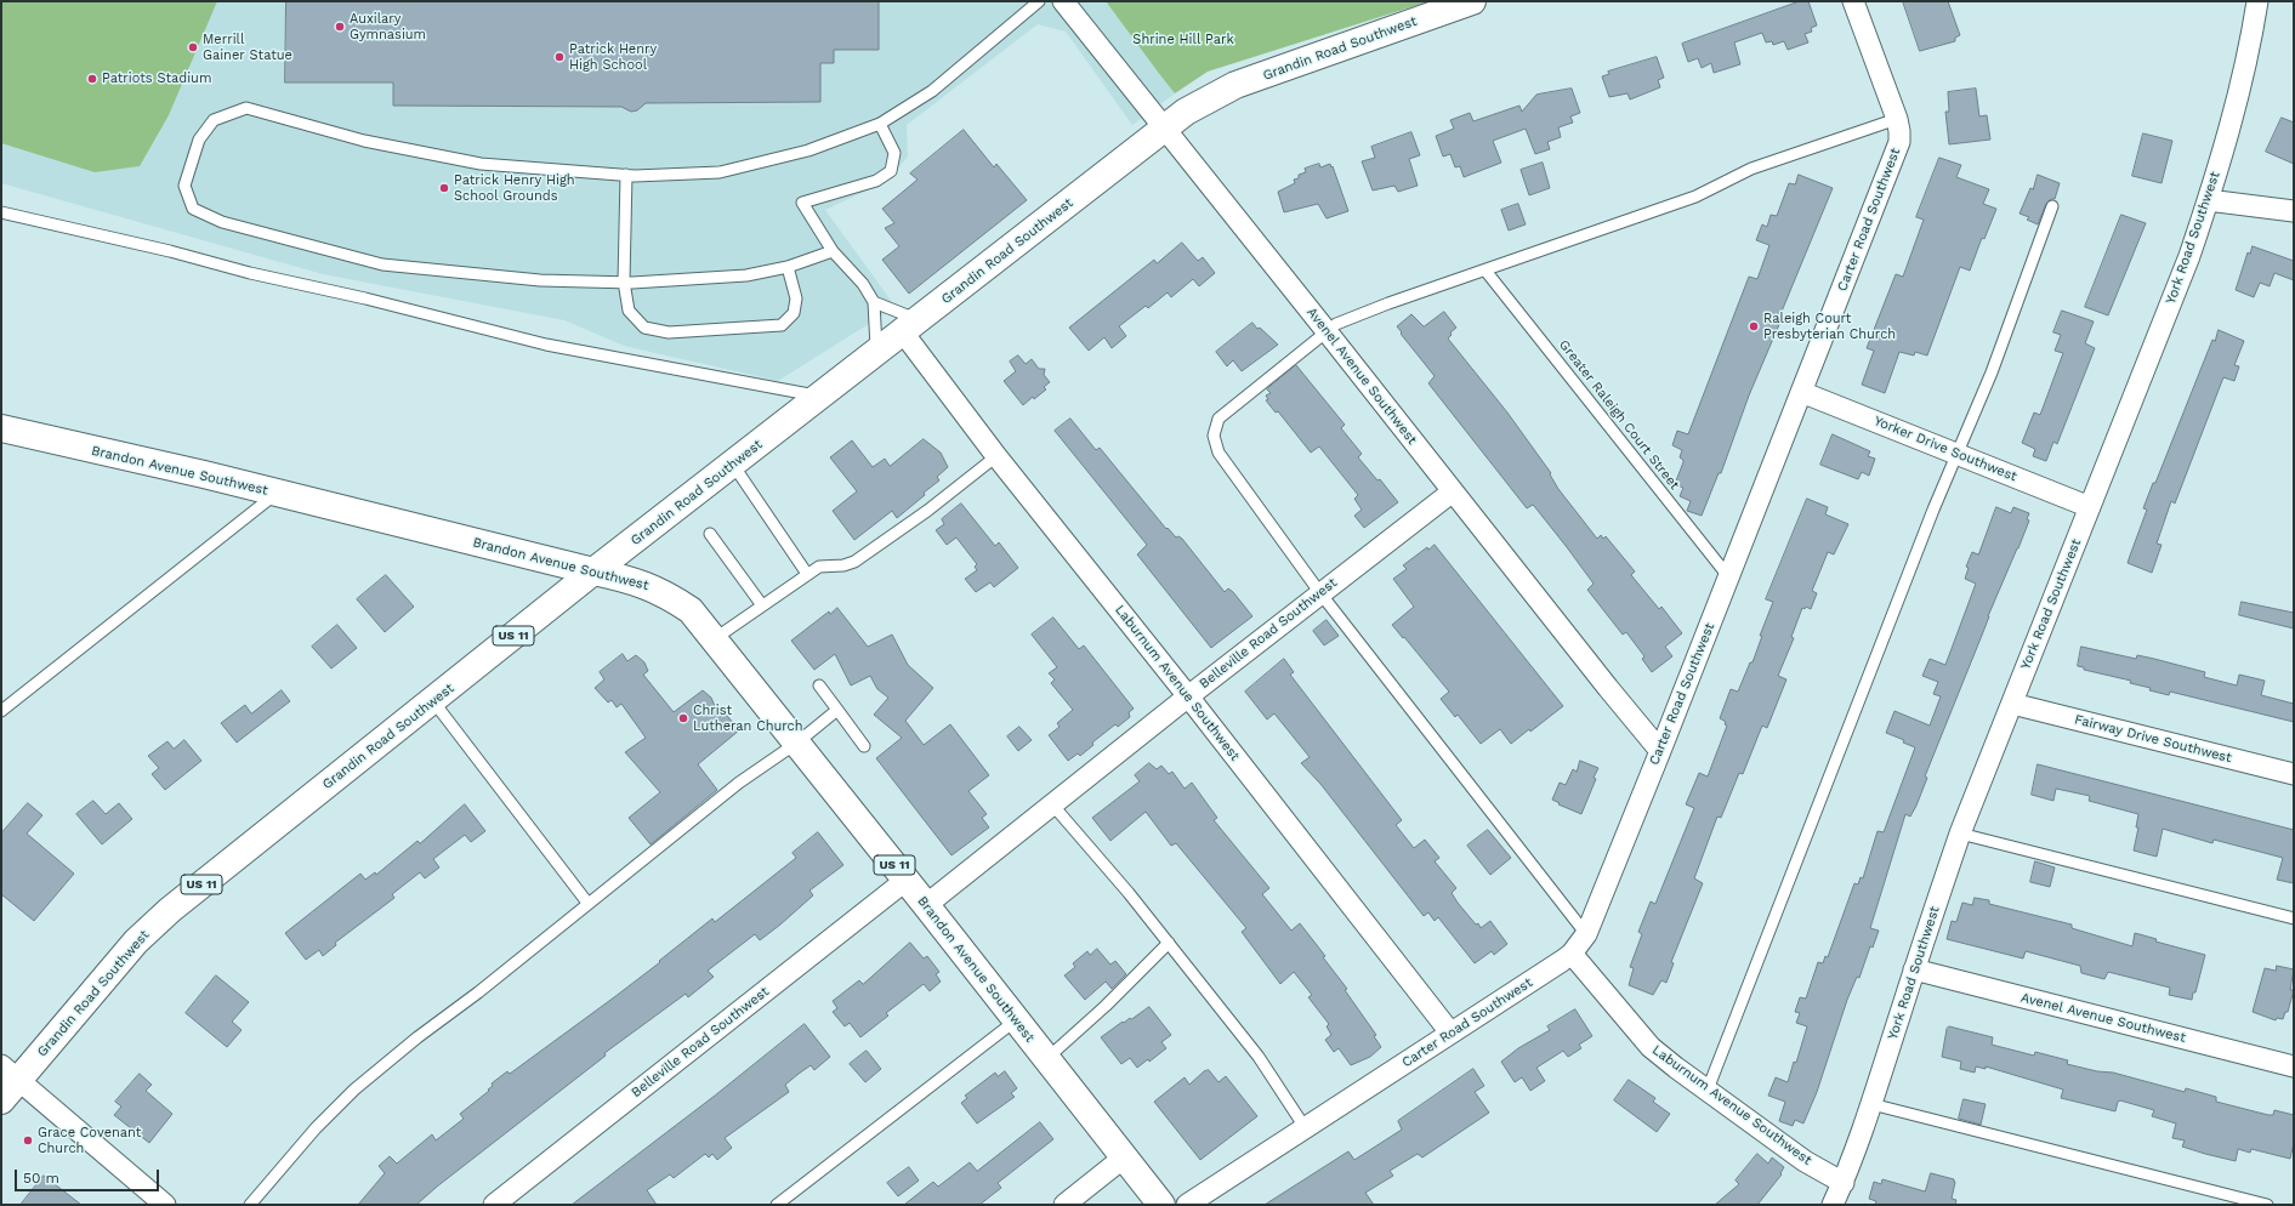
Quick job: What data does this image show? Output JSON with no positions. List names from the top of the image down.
{
  "streets": {
    "main road": ["Grandin Road Southwest", "Brandon Avenue Southwest", "US 11"],
    "street": [
      "Carter Road Southwest",
      "York Road Southwest",
      "Avenel Avenue Southwest",
      "Yorker Drive Southwest",
      "Belleville Road Southwest",
      "Laburnum Avenue Southwest",
      "Fairway Drive Southwest"
    ],
    "lane": ["Greater Raleigh Court Street"]
  },
  "crossings": [
    ["Grandin Road Southwest", "Avenel Avenue Southwest"],
    ["Grandin Road Southwest", "Brandon Avenue Southwest"],
    ["Grandin Road Southwest", "Laburnum Avenue Southwest"],
    ["Carter Road Southwest", "Avenel Avenue Southwest"],
    ["Carter Road Southwest", "Greater Raleigh Court Street"],
    ["Carter Road Southwest", "Yorker Drive Southwest"],
    ["Carter Road Southwest", "Laburnum Avenue Southwest"],
    ["York Road Southwest", "Avenel Avenue Southwest"],
    ["York Road Southwest", "Yorker Drive Southwest"],
    ["York Road Southwest", "Laburnum Avenue Southwest"],
    ["York Road Southwest", "Fairway Drive Southwest"],
    ["Avenel Avenue Southwest", "Belleville Road Southwest"],
    ["Brandon Avenue Southwest", "Belleville Road Southwest"],
    ["Belleville Road Southwest", "Laburnum Avenue Southwest"]
  ],
  "parks": ["Shrine Hill Park"],
  "places": [
    "Auxilary Gymnasium",
    "Merrill Gainer Statue",
    "Patrick Henry High School",
    "Patriots Stadium",
    "Patrick Henry High School Grounds",
    "Raleigh Court Presbyterian Church",
    "Christ Lutheran Church",
    "Grace Covenant Church"
  ],
  "scale_bar": "50 m"
}
